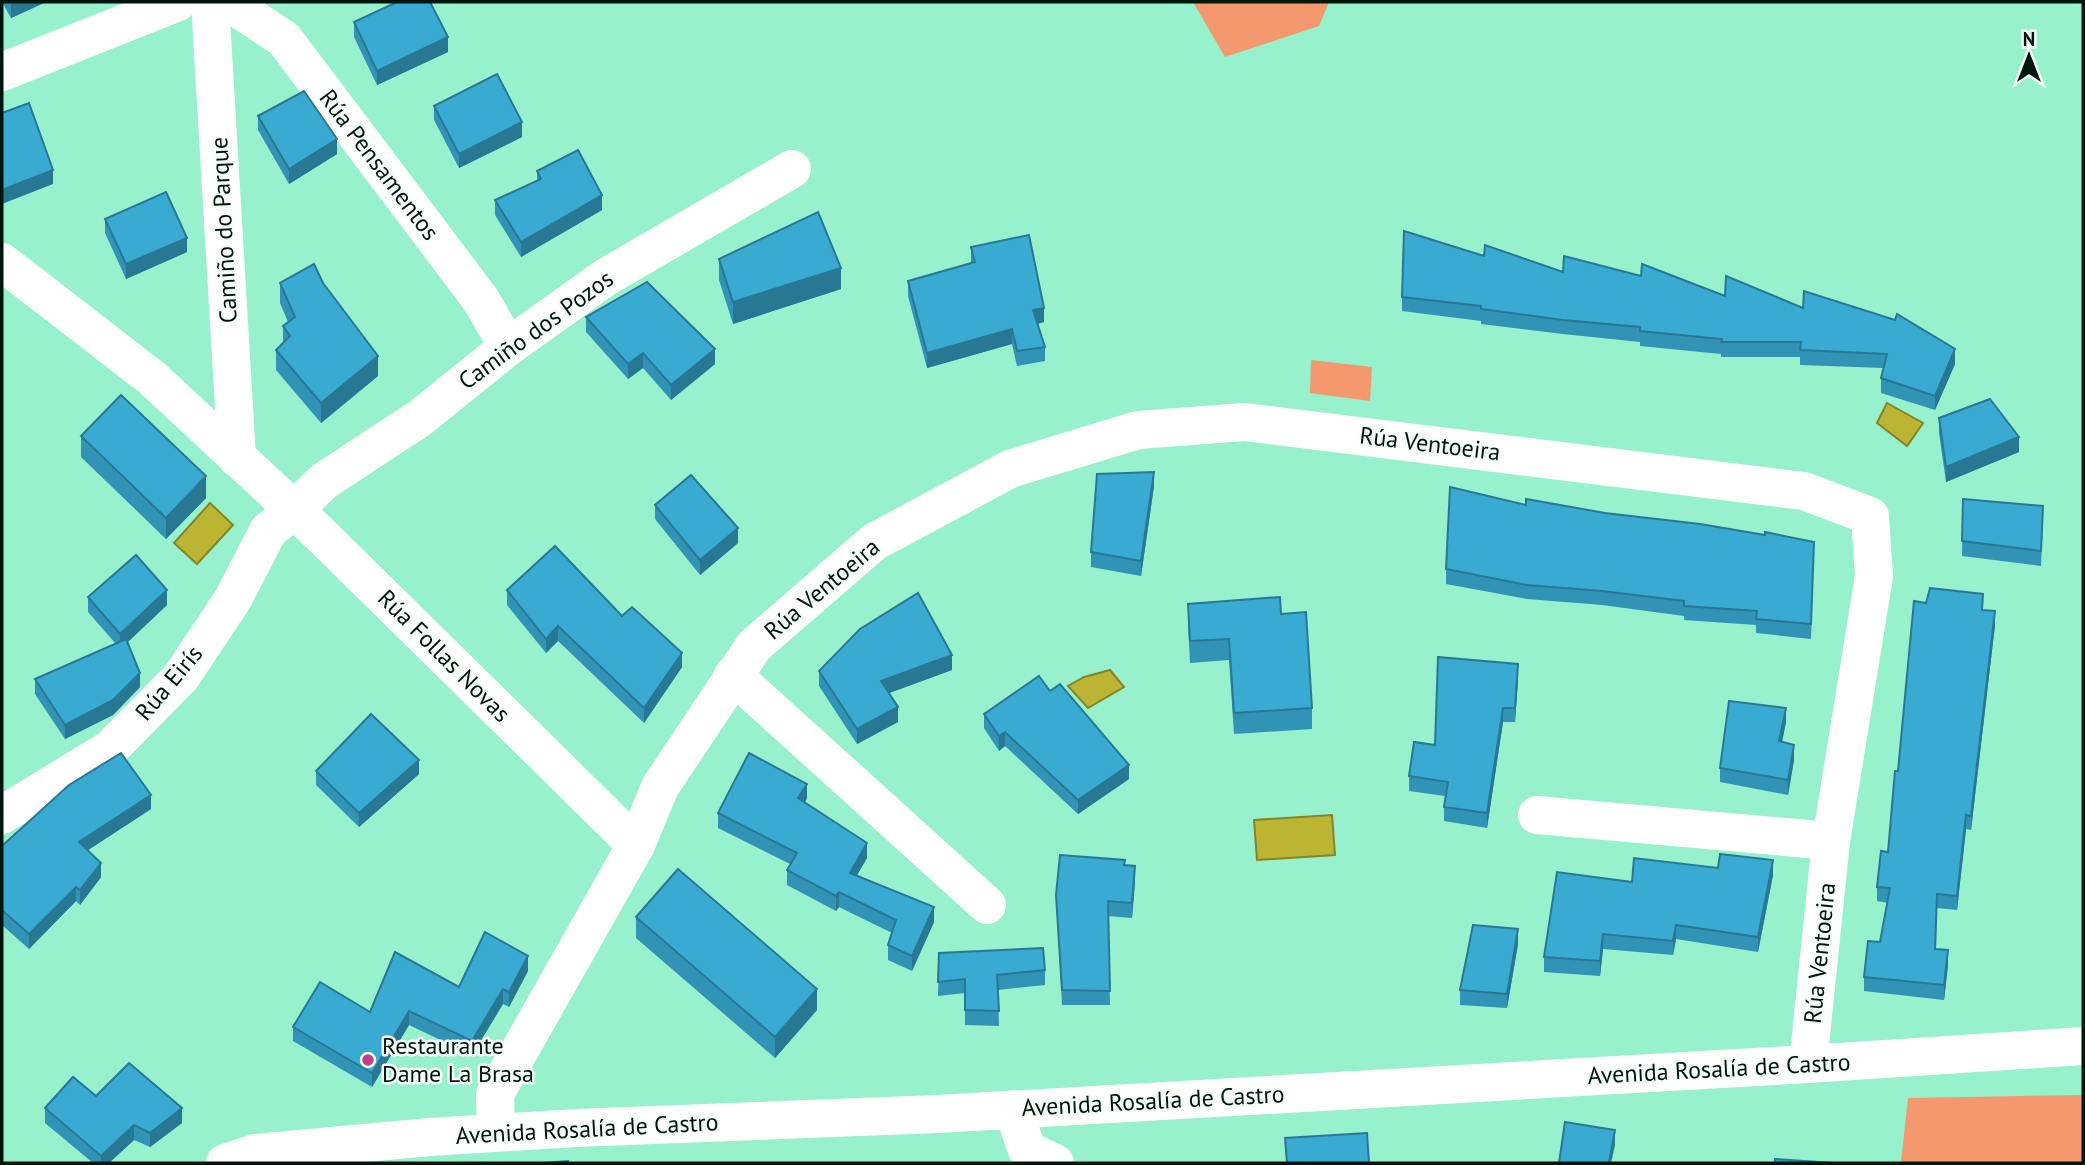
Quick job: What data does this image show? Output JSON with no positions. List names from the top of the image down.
{
  "streets": {
    "street": [
      "Rúa Pensamentos",
      "Camiño do Parque",
      "Camiño dos Pozos",
      "Rúa Ventoeira",
      "Rúa Follas Novas",
      "Rúa Eirís",
      "Avenida Rosalía de Castro"
    ]
  },
  "crossings": [
    ["Rúa Pensamentos", "Camiño dos Pozos"],
    ["Camiño do Parque", "Rúa Follas Novas"],
    ["Camiño dos Pozos", "Rúa Follas Novas"],
    ["Camiño dos Pozos", "Rúa Eirís"],
    ["Rúa Ventoeira", "Rúa Follas Novas"],
    ["Rúa Ventoeira", "Avenida Rosalía de Castro"],
    ["Rúa Follas Novas", "Rúa Eirís"]
  ],
  "places": ["Restaurante Dame La Brasa"],
  "north": "top"
}
